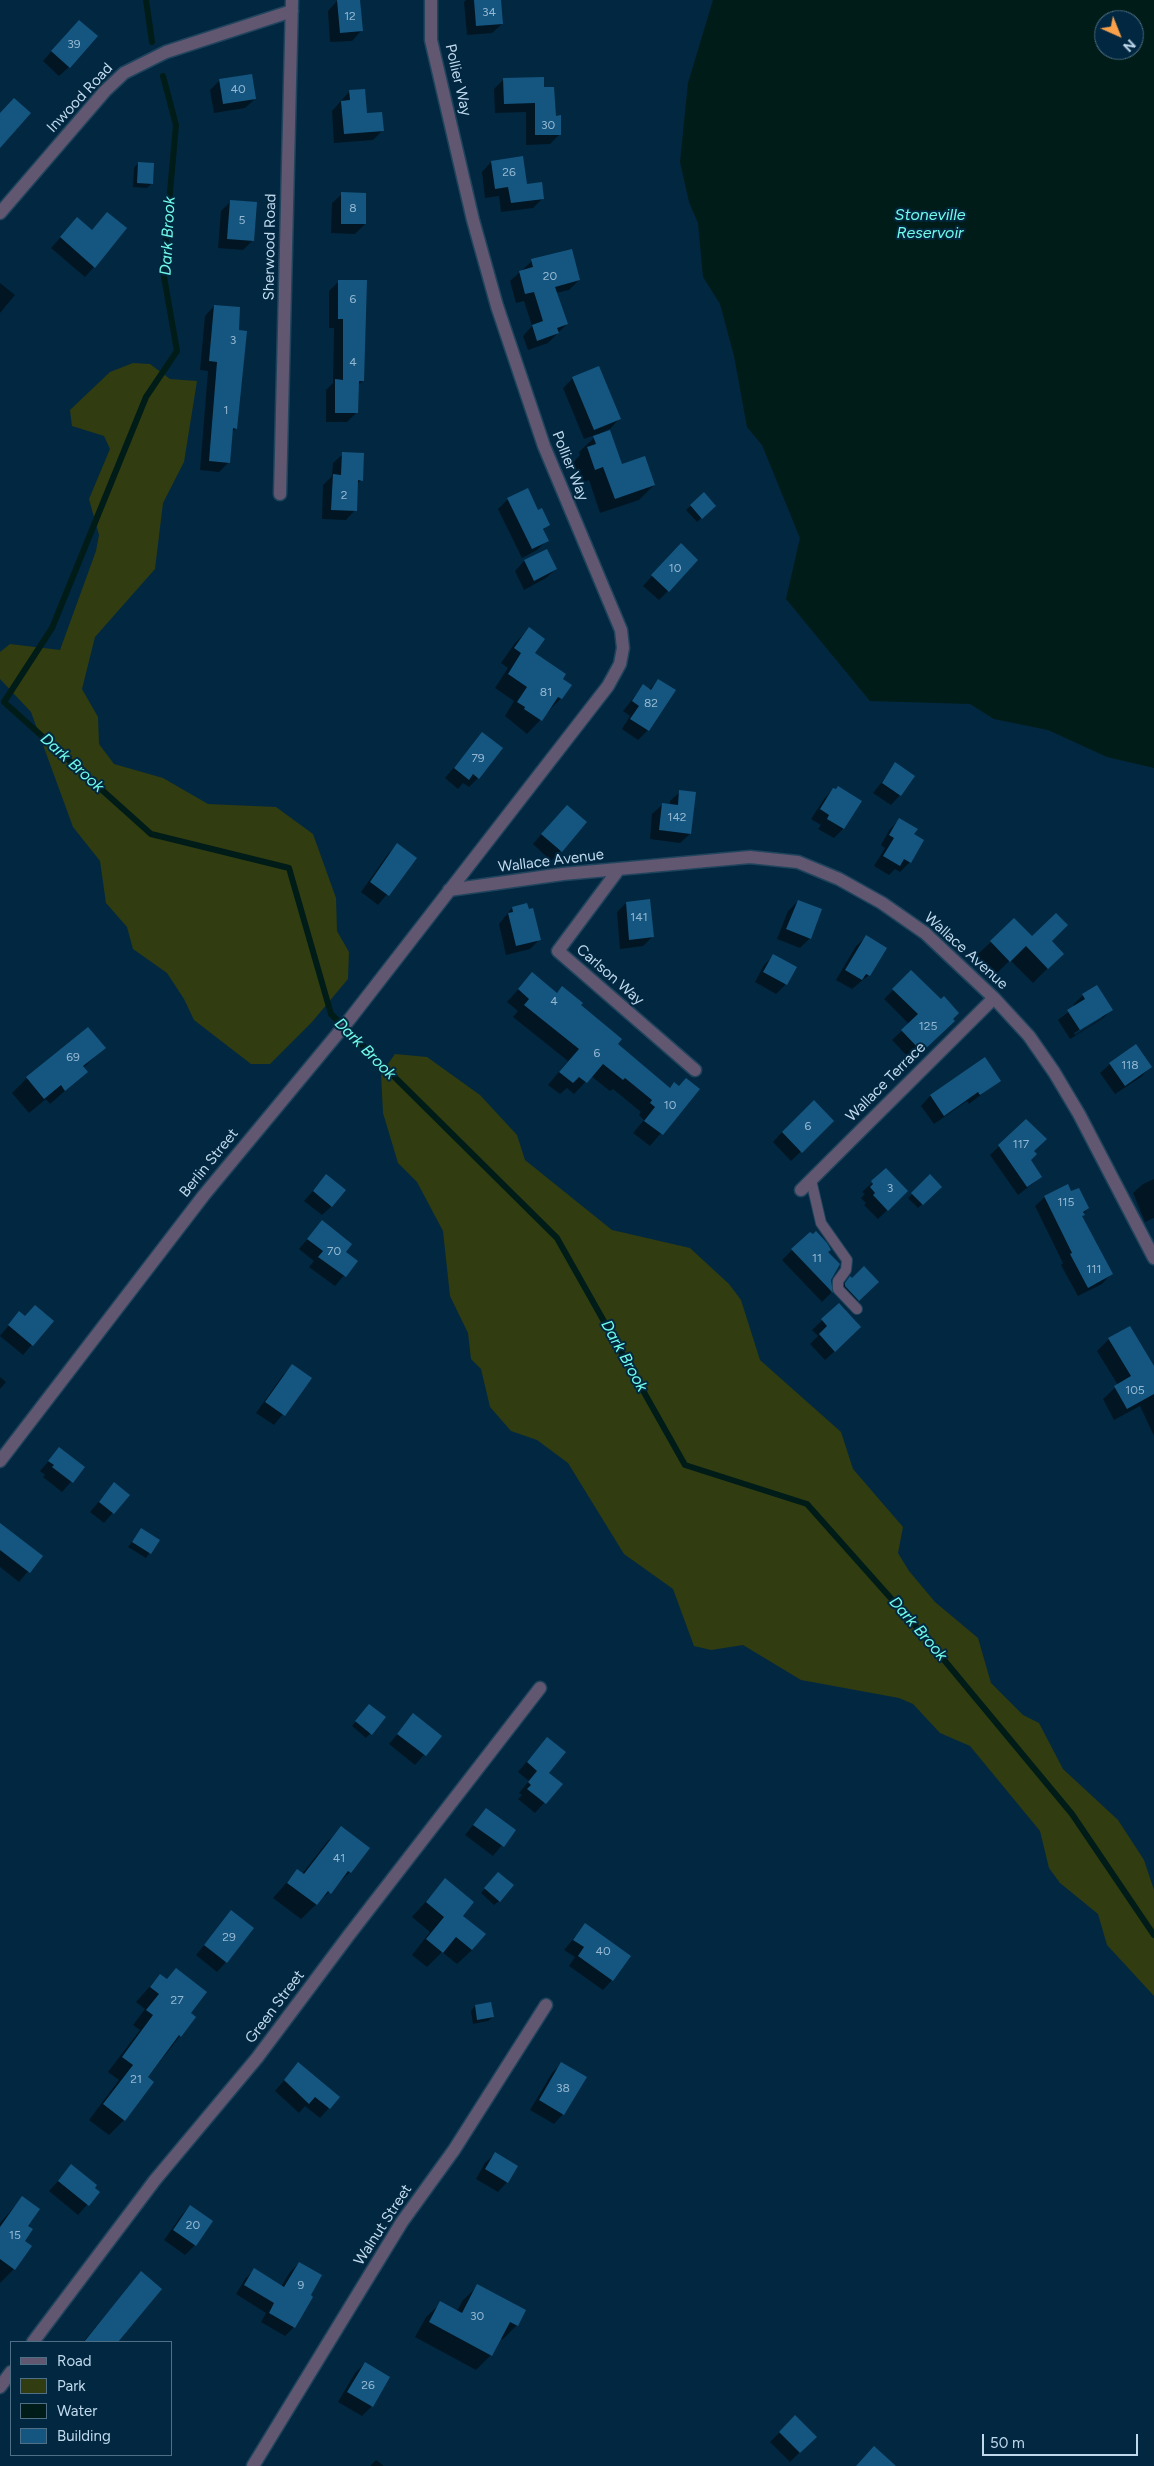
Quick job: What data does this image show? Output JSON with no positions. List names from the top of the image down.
{
  "streets": {
    "street": [
      "Pollier Way",
      "Inwood Road",
      "Sherwood Road",
      "Wallace Avenue",
      "Carlson Way",
      "Wallace Terrace",
      "Berlin Street",
      "Green Street",
      "Walnut Street"
    ]
  },
  "crossings": [
    ["Pollier Way", "Wallace Avenue"],
    ["Pollier Way", "Berlin Street"],
    ["Inwood Road", "Sherwood Road"],
    ["Wallace Avenue", "Carlson Way"],
    ["Wallace Avenue", "Wallace Terrace"],
    ["Wallace Avenue", "Berlin Street"]
  ],
  "water": ["Stoneville Reservoir", "Dark Brook"],
  "house_numbers": [
    "34",
    "12",
    "39",
    "40",
    "30",
    "26",
    "8",
    "5",
    "20",
    "6",
    "3",
    "4",
    "1",
    "2",
    "10",
    "81",
    "82",
    "79",
    "142",
    "141",
    "4",
    "125",
    "6",
    "69",
    "118",
    "10",
    "6",
    "117",
    "3",
    "115",
    "70",
    "11",
    "111",
    "105",
    "41",
    "29",
    "40",
    "27",
    "21",
    "38",
    "20",
    "15",
    "9",
    "30",
    "26"
  ],
  "legend": [
    "Road",
    "Park",
    "Water",
    "Building"
  ],
  "scale_bar": "50 m",
  "north": "bottom right"
}
